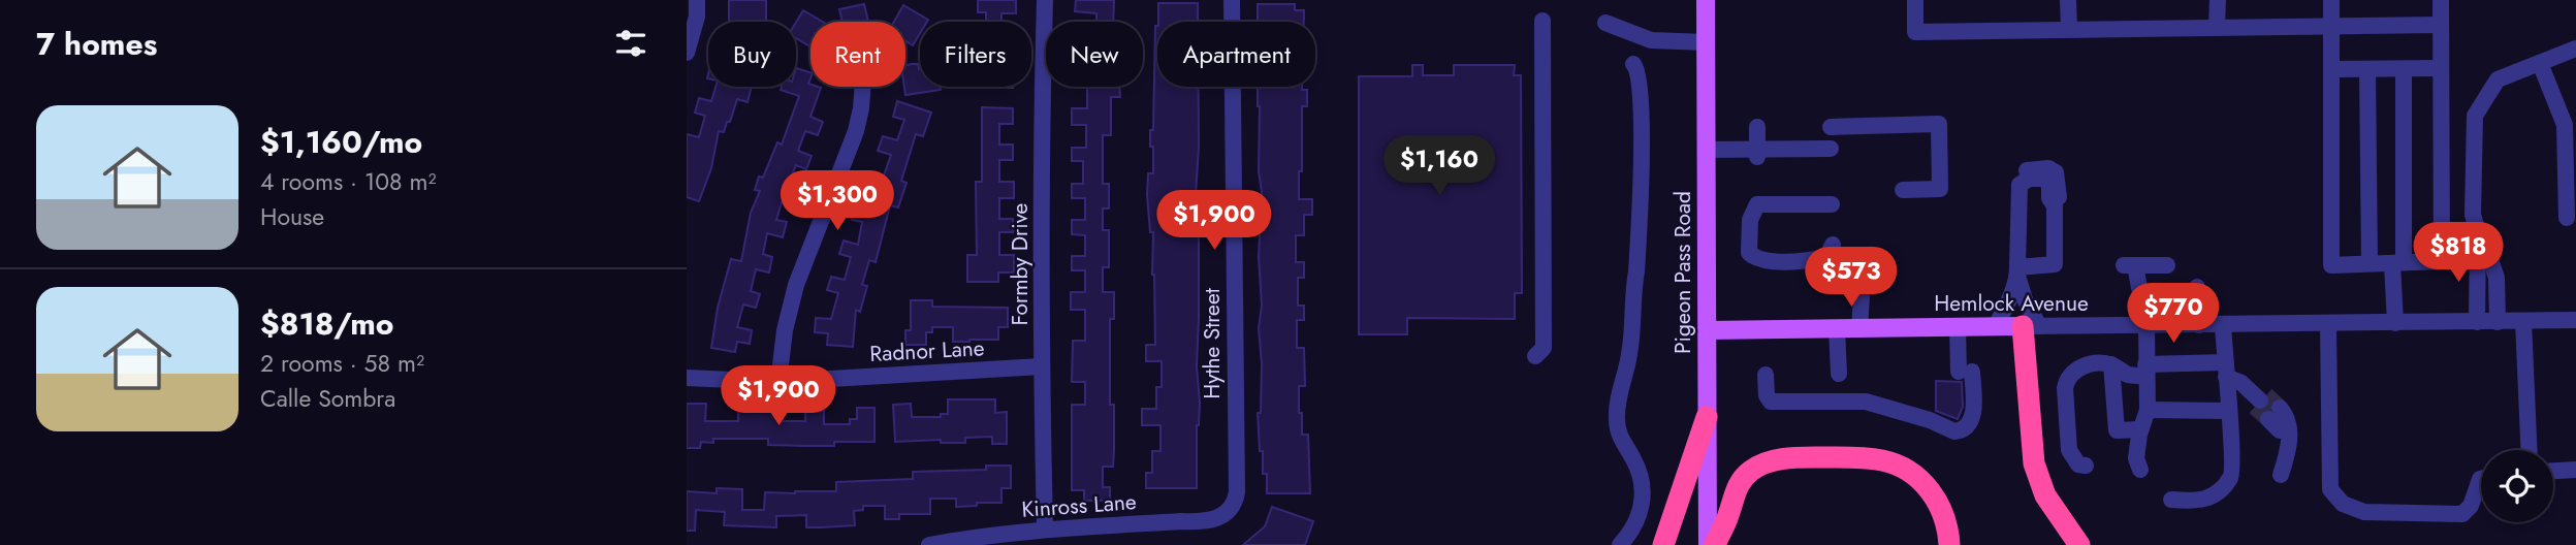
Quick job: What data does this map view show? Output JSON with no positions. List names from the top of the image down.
{
  "streets": {
    "main road": ["Pigeon Pass Road", "Hemlock Avenue"],
    "street": [
      "Formby Drive",
      "Hythe Street",
      "Radnor Lane",
      "Kinross Lane"
    ]
  },
  "crossings": [
    ["Formby Drive", "Radnor Lane"],
    ["Formby Drive", "Kinross Lane"],
    ["Pigeon Pass Road", "Hemlock Avenue"],
    ["Hythe Street", "Kinross Lane"]
  ],
  "page": {
    "heading": "7 homes",
    "chip": [
      "Buy",
      "Rent",
      "Filters",
      "New",
      "Apartment"
    ],
    "list": [
      {
        "name": "$1,160/mo",
        "note": "4 rooms · 108 m² · House"
      },
      {
        "name": "$818/mo",
        "note": "2 rooms · 58 m² · Calle Sombra"
      }
    ],
    "price": [
      "$1,160",
      "$1,300",
      "$1,900",
      "$818",
      "$573",
      "$770",
      "$1,900"
    ]
  }
}
